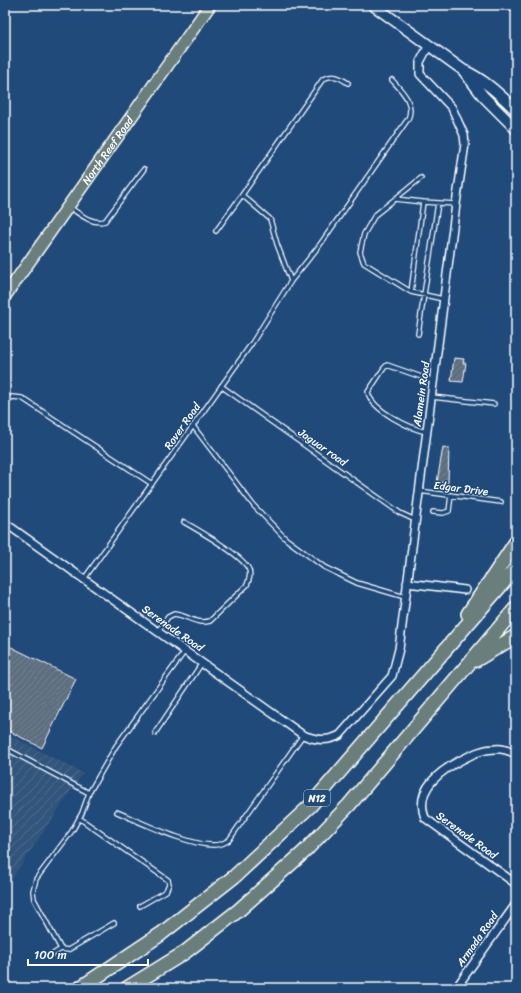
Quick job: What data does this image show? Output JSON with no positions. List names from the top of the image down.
{
  "streets": {
    "highway": ["N12"],
    "main road": ["North Reef Road"],
    "street": ["Alamein Road", "Serenade Road", "Armada Road"],
    "lane": ["Rover Road", "Jaguar road", "Edgar Drive"]
  },
  "crossings": [
    ["Alamein Road", "Jaguar road"],
    ["Alamein Road", "Edgar Drive"],
    ["Alamein Road", "Serenade Road"],
    ["Rover Road", "Jaguar road"],
    ["Rover Road", "Serenade Road"]
  ],
  "scale_bar": "100 m"
}
